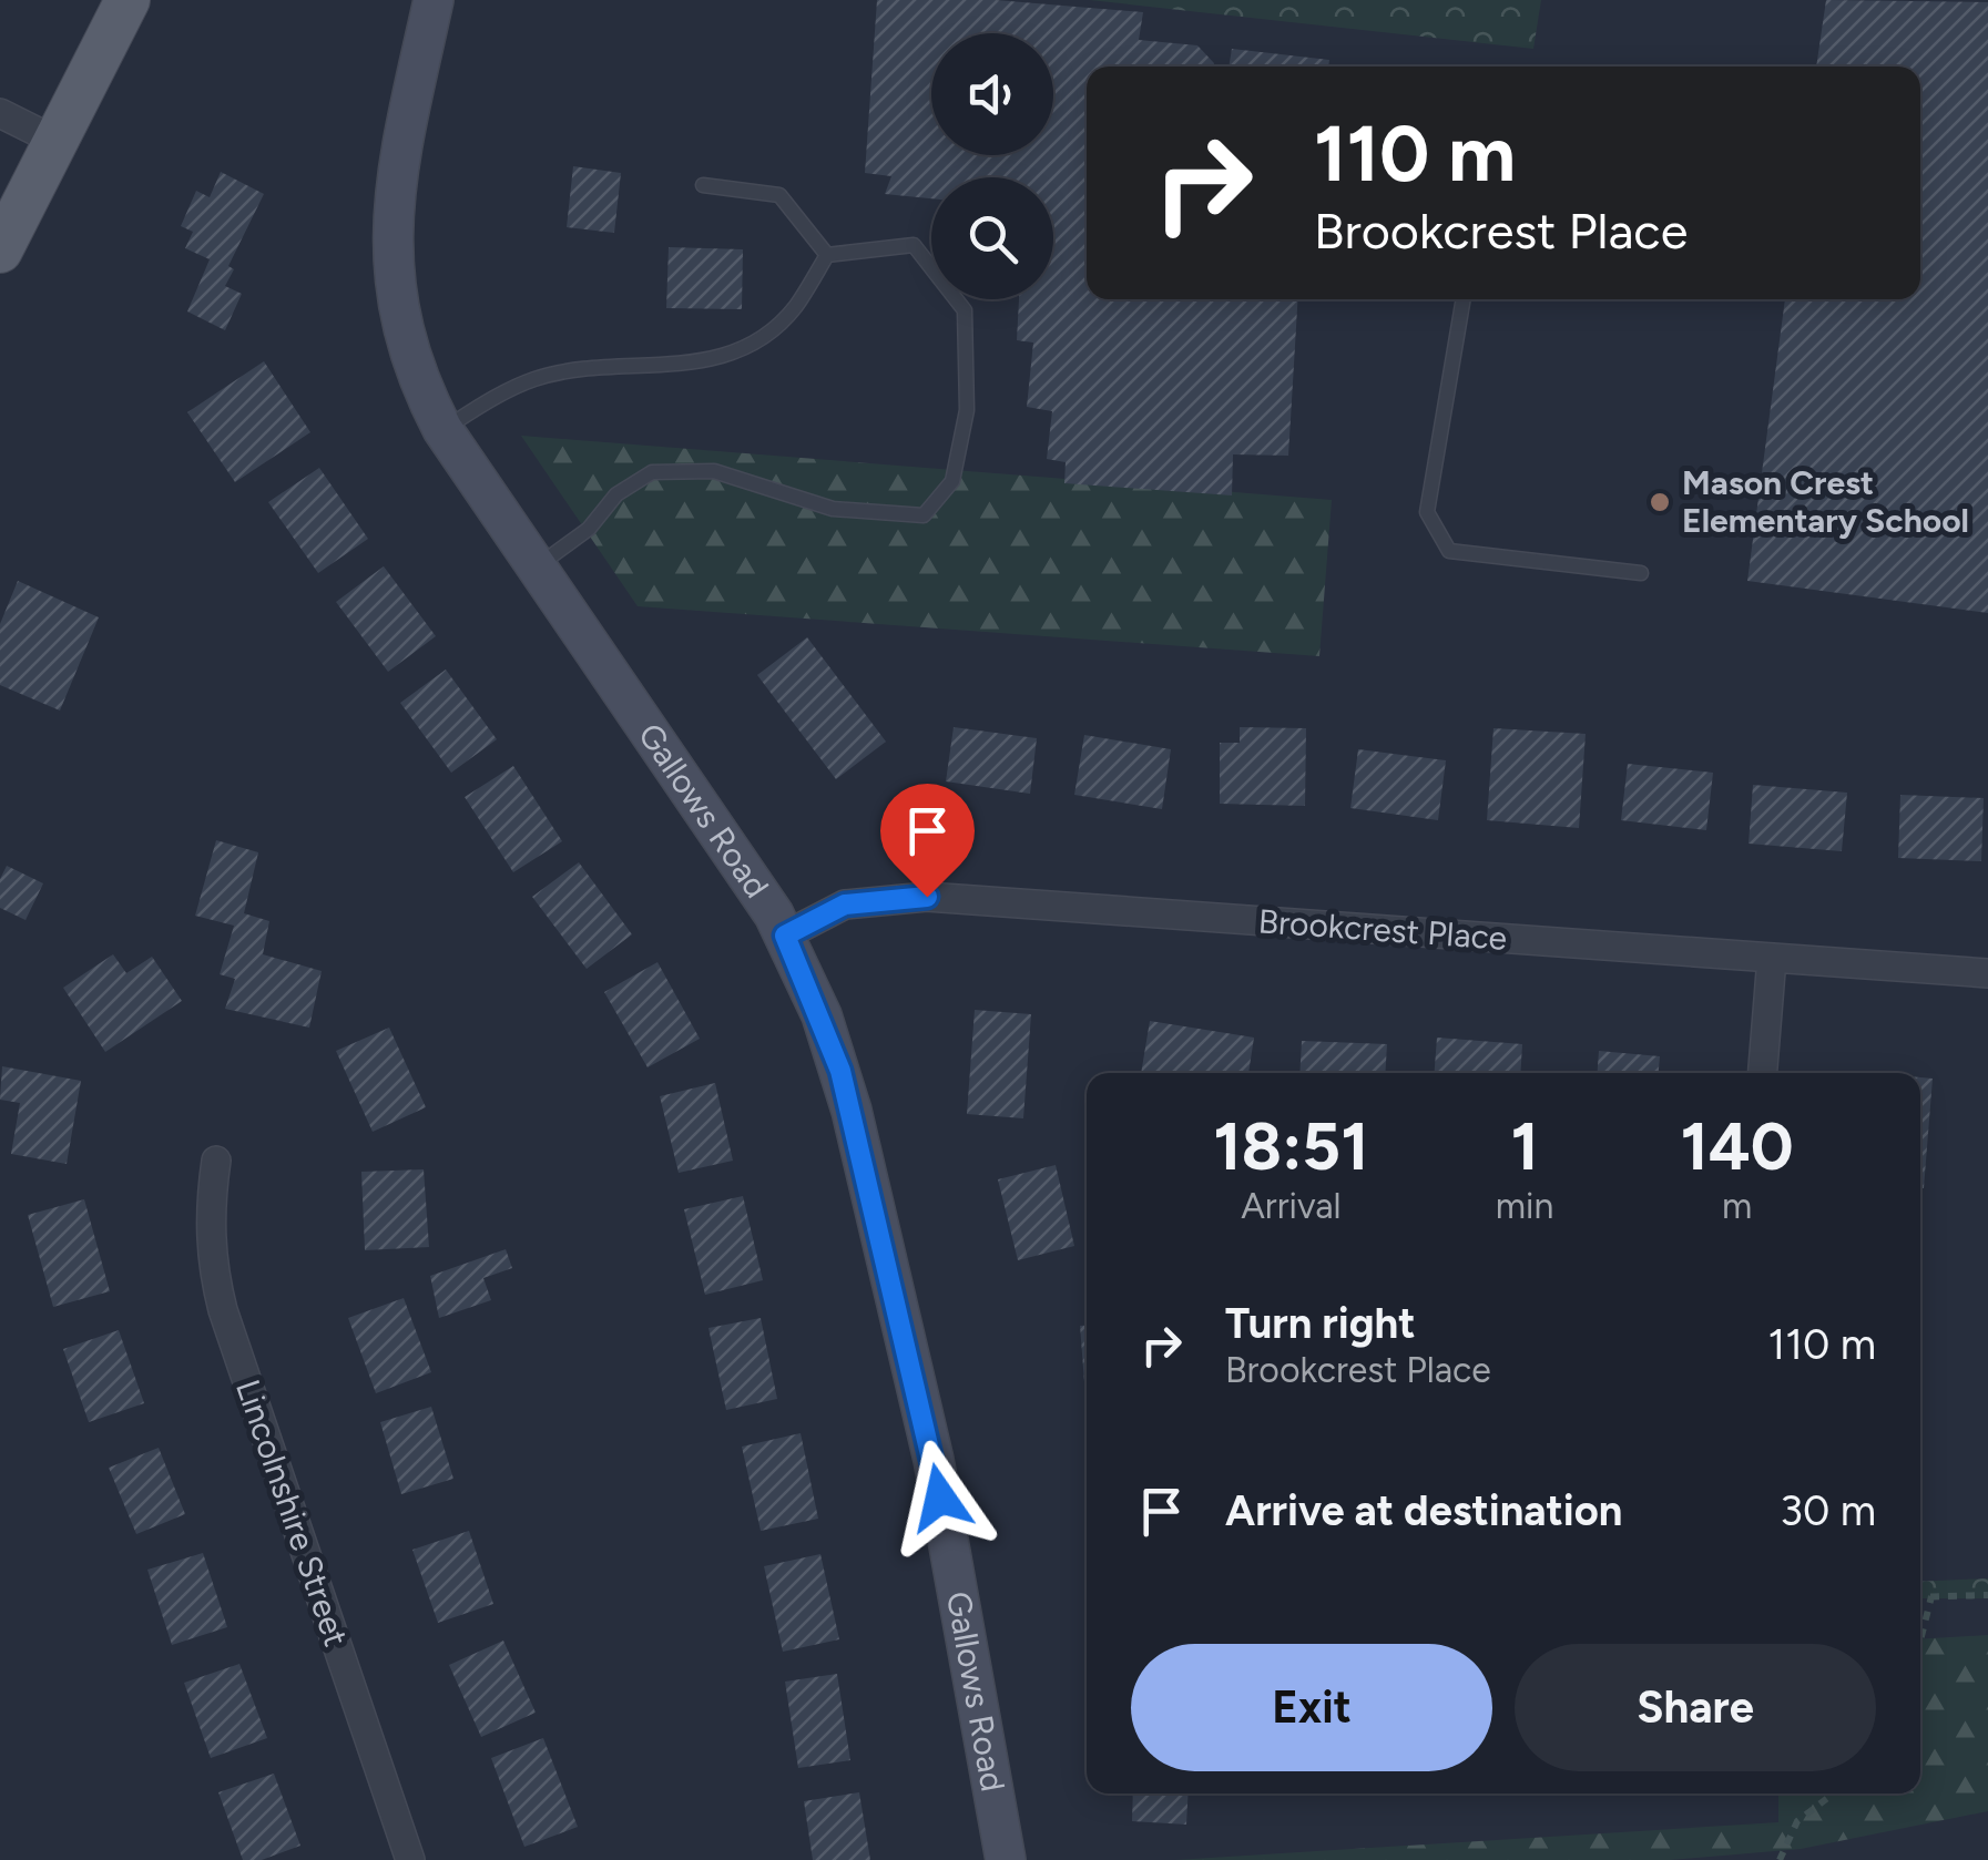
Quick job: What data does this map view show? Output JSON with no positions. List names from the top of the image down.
{
  "streets": {
    "main road": ["Gallows Road"],
    "street": ["Brookcrest Place", "Lincolnshire Street"]
  },
  "crossings": [
    ["Gallows Road", "Brookcrest Place"]
  ],
  "places": ["Mason Crest Elementary School"],
  "page": {
    "turn": ["110 m", "Brookcrest Place"],
    "eta": [
      "18:51",
      "Arrival",
      "1",
      "min",
      "140",
      "m"
    ],
    "list": [
      {
        "name": "Turn right",
        "note": "Brookcrest Place",
        "value": "110 m"
      },
      {
        "name": "Arrive at destination",
        "value": "30 m"
      }
    ],
    "buttons": ["Exit", "Share"]
  }
}
